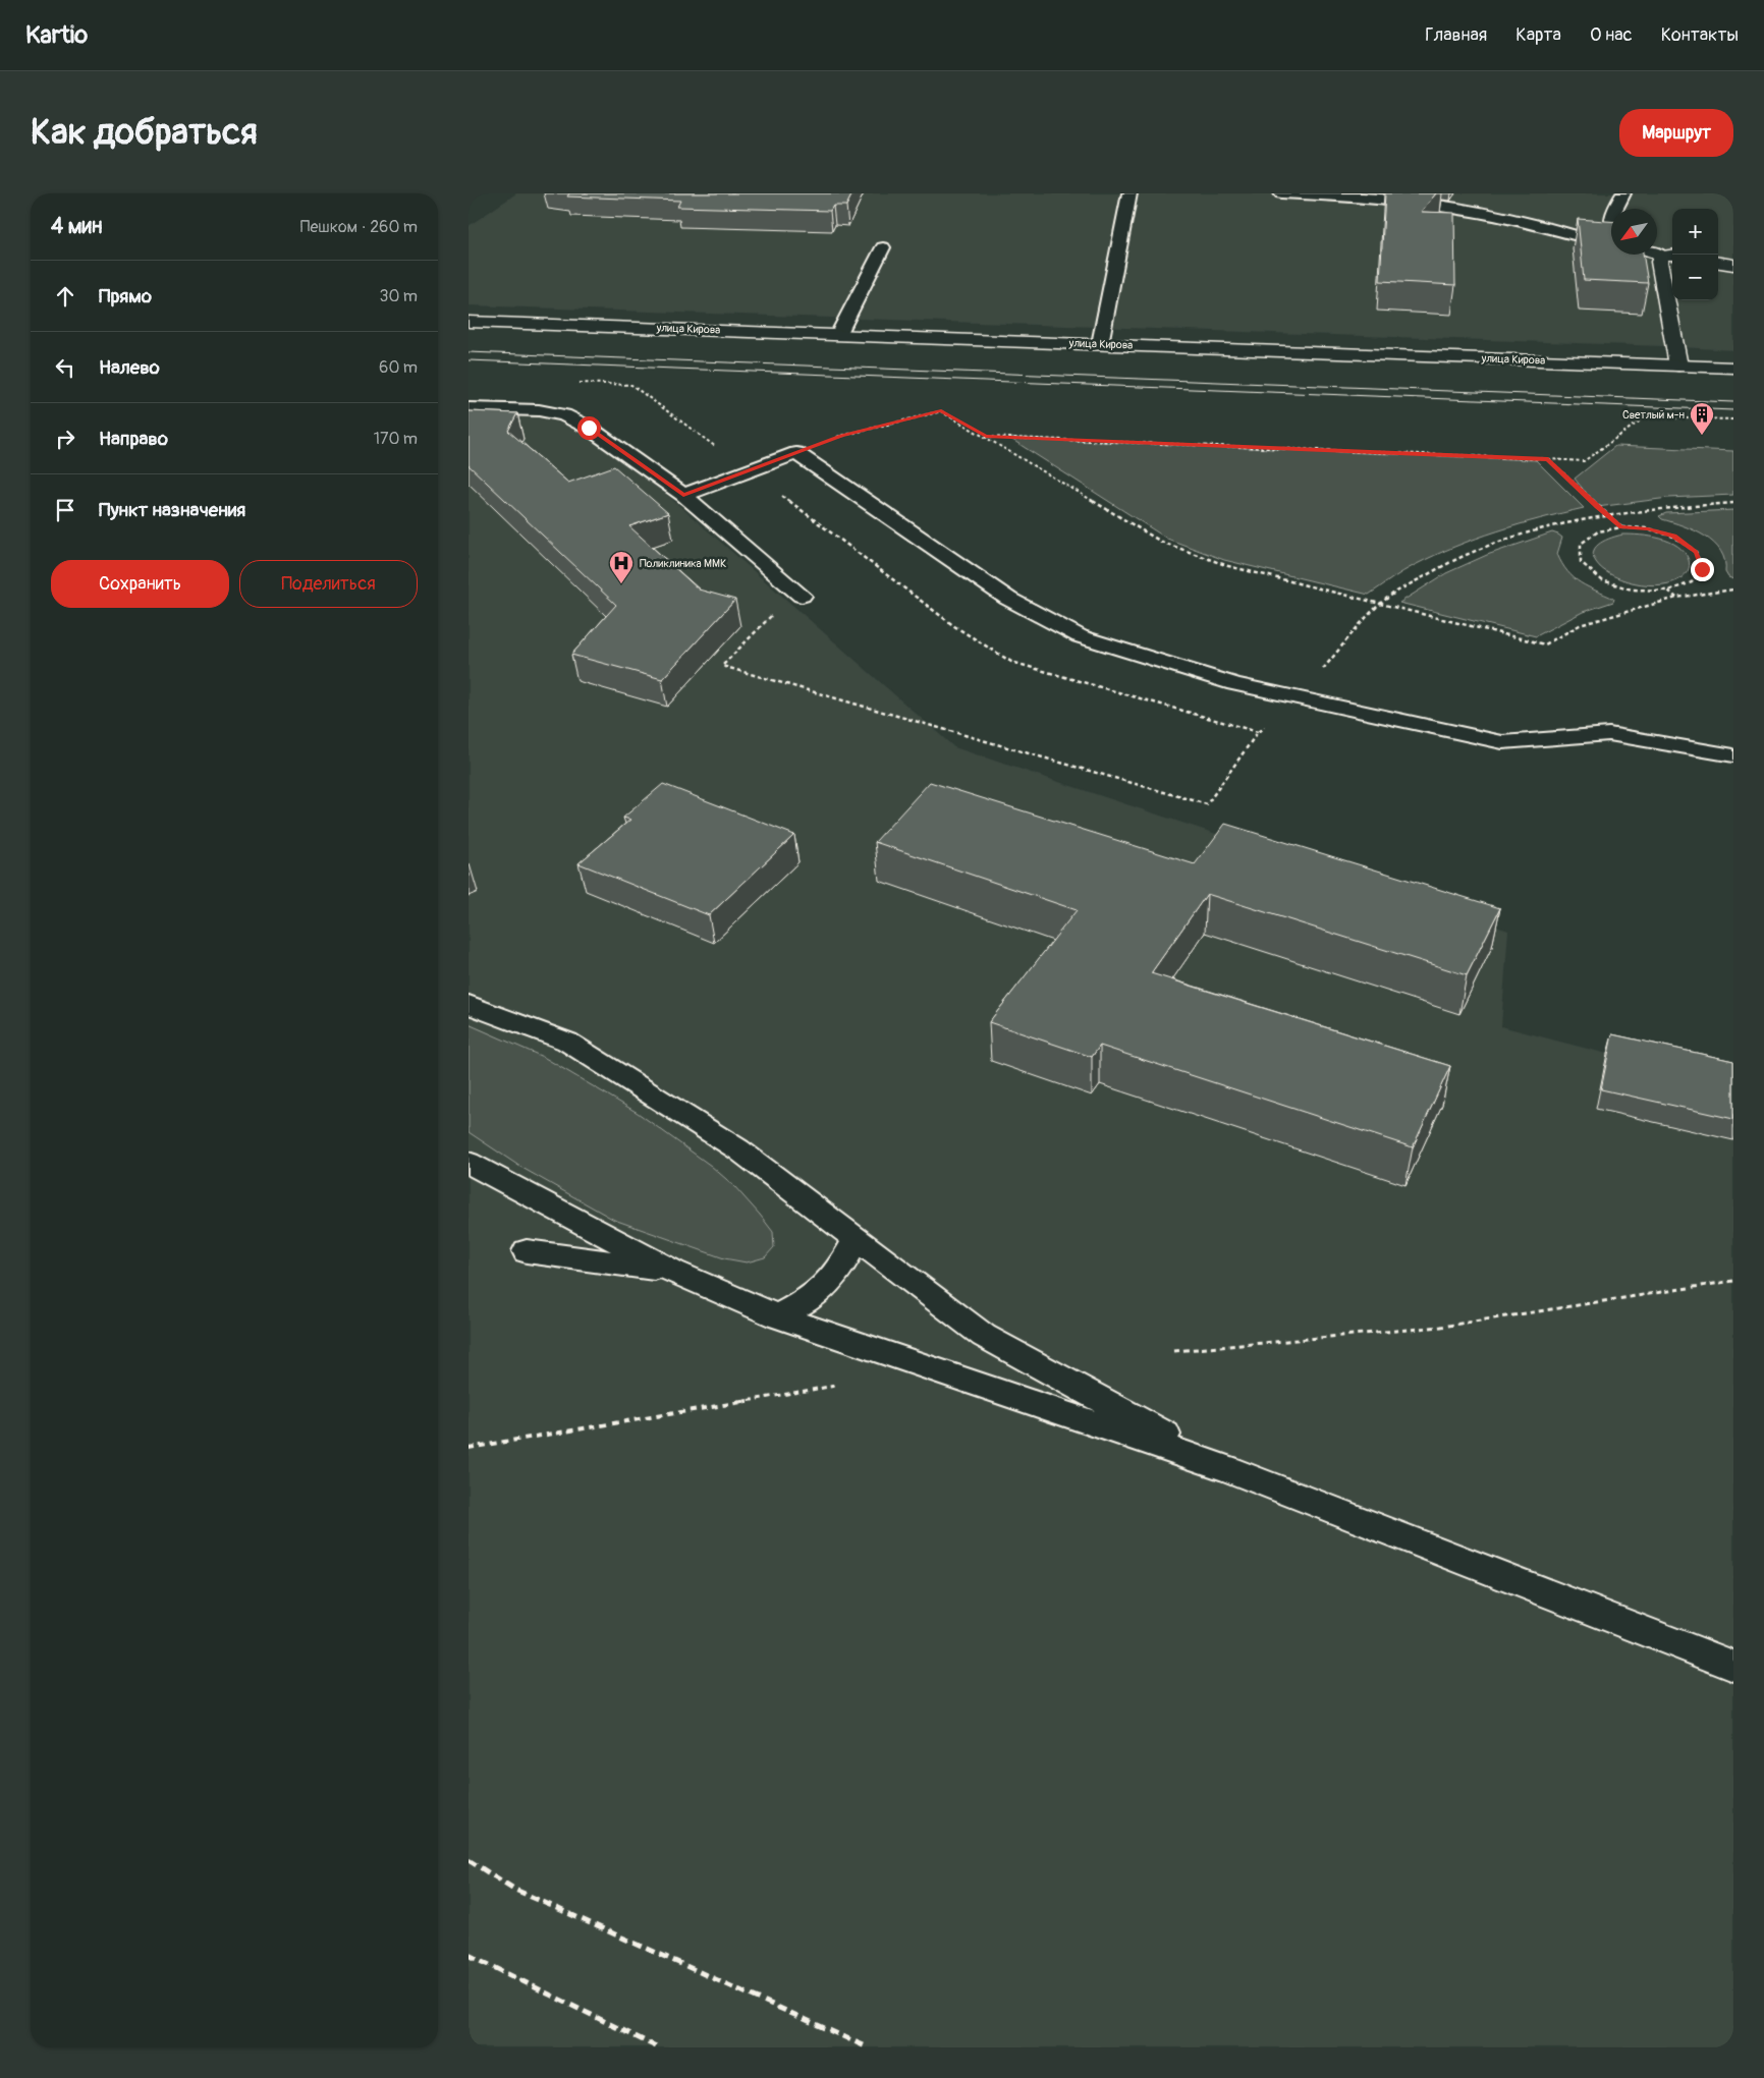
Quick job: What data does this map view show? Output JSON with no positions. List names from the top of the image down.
{
  "streets": {
    "main road": ["улица Кирова"]
  },
  "places": {
    "building": ["Светлый м-н"],
    "hospital": ["Поликлиника ММК"]
  },
  "north": "bottom left",
  "page": {
    "header": "Kartio",
    "nav": [
      "Главная",
      "Карта",
      "О нас",
      "Контакты"
    ],
    "buttons": [
      "Маршрут",
      ["Сохранить", "Поделиться"]
    ],
    "title": "Как добраться",
    "heading": ["4 мин", "Пешком · 260 m"],
    "map_buttons": ["+", "−"],
    "list": [
      ["Прямо", "30 m"],
      ["Налево", "60 m"],
      ["Направо", "170 m"],
      "Пункт назначения"
    ]
  }
}
